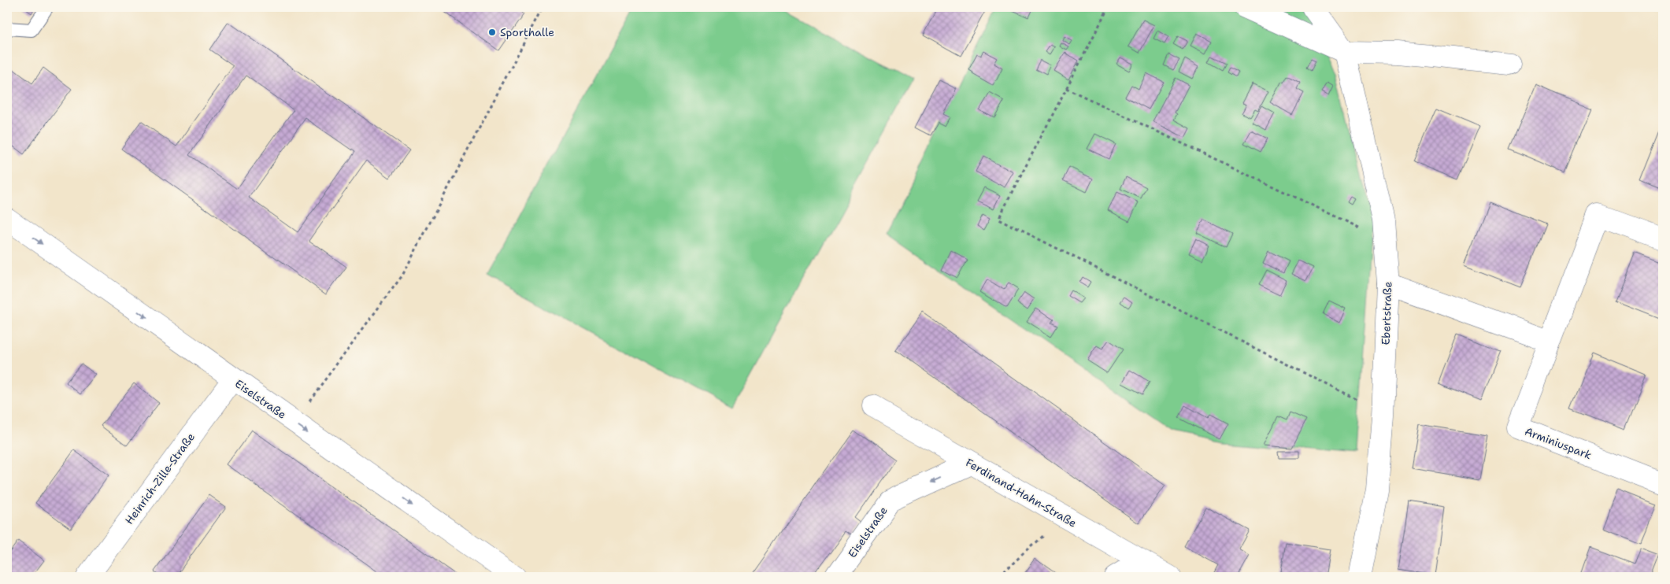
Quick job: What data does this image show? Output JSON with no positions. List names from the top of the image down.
{
  "streets": {
    "street": [
      "Ebertstraße",
      "Eiselstraße",
      "Arminiuspark",
      "Heinrich-Zille-Straße",
      "Ferdinand-Hahn-Straße"
    ]
  },
  "crossings": [
    ["Eiselstraße", "Heinrich-Zille-Straße"],
    ["Eiselstraße", "Ferdinand-Hahn-Straße"]
  ],
  "places": ["Sporthalle"]
}
